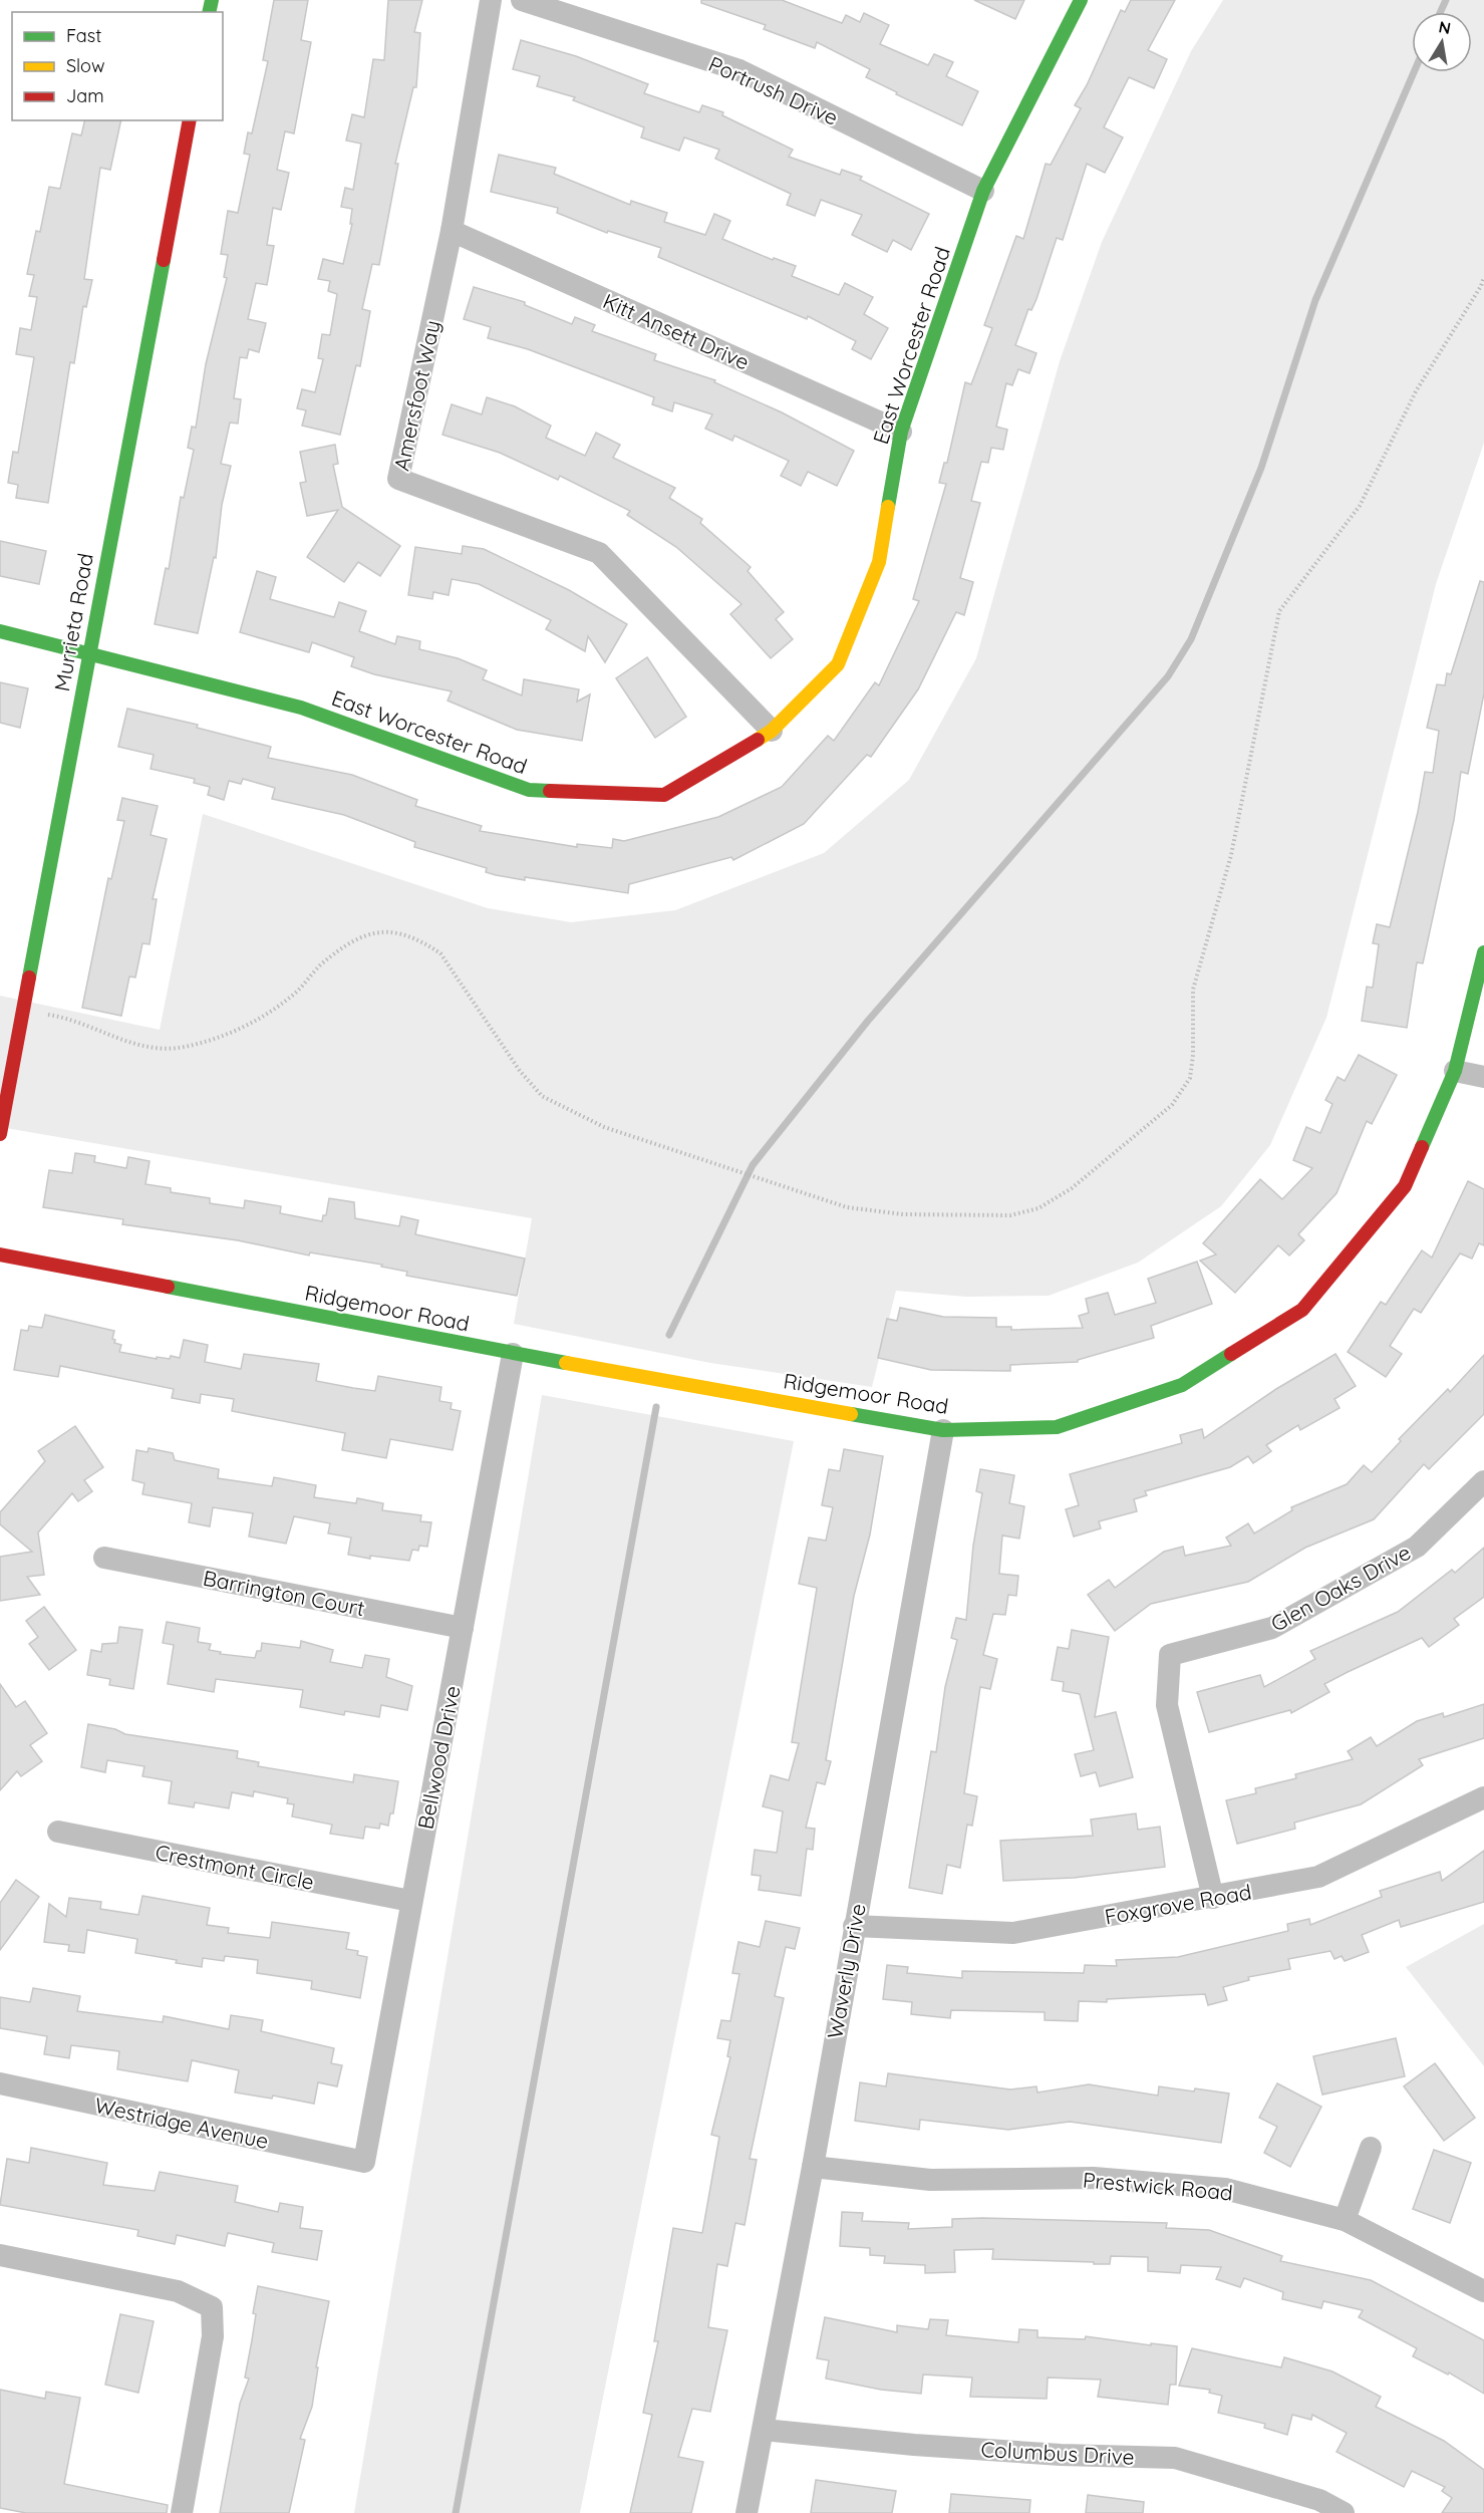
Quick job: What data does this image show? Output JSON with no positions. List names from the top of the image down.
{
  "streets": {
    "street": [
      "Portrush Drive",
      "Kitt Ansett Drive",
      "East Worcester Road",
      "Amersfoot Way",
      "Murrieta Road",
      "Ridgemoor Road",
      "Glen Oaks Drive",
      "Barrington Court",
      "Bellwood Drive",
      "Crestmont Circle",
      "Foxgrove Road",
      "Waverly Drive",
      "Westridge Avenue",
      "Prestwick Road",
      "Columbus Drive"
    ]
  },
  "crossings": [
    ["Portrush Drive", "East Worcester Road"],
    ["Kitt Ansett Drive", "East Worcester Road"],
    ["Kitt Ansett Drive", "Amersfoot Way"],
    ["East Worcester Road", "Amersfoot Way"],
    ["East Worcester Road", "Murrieta Road"],
    ["Ridgemoor Road", "Bellwood Drive"],
    ["Ridgemoor Road", "Waverly Drive"],
    ["Glen Oaks Drive", "Foxgrove Road"],
    ["Barrington Court", "Bellwood Drive"],
    ["Bellwood Drive", "Crestmont Circle"],
    ["Bellwood Drive", "Westridge Avenue"],
    ["Foxgrove Road", "Waverly Drive"],
    ["Waverly Drive", "Prestwick Road"],
    ["Waverly Drive", "Columbus Drive"]
  ],
  "legend": ["Fast", "Slow", "Jam"],
  "north": "top"
}
